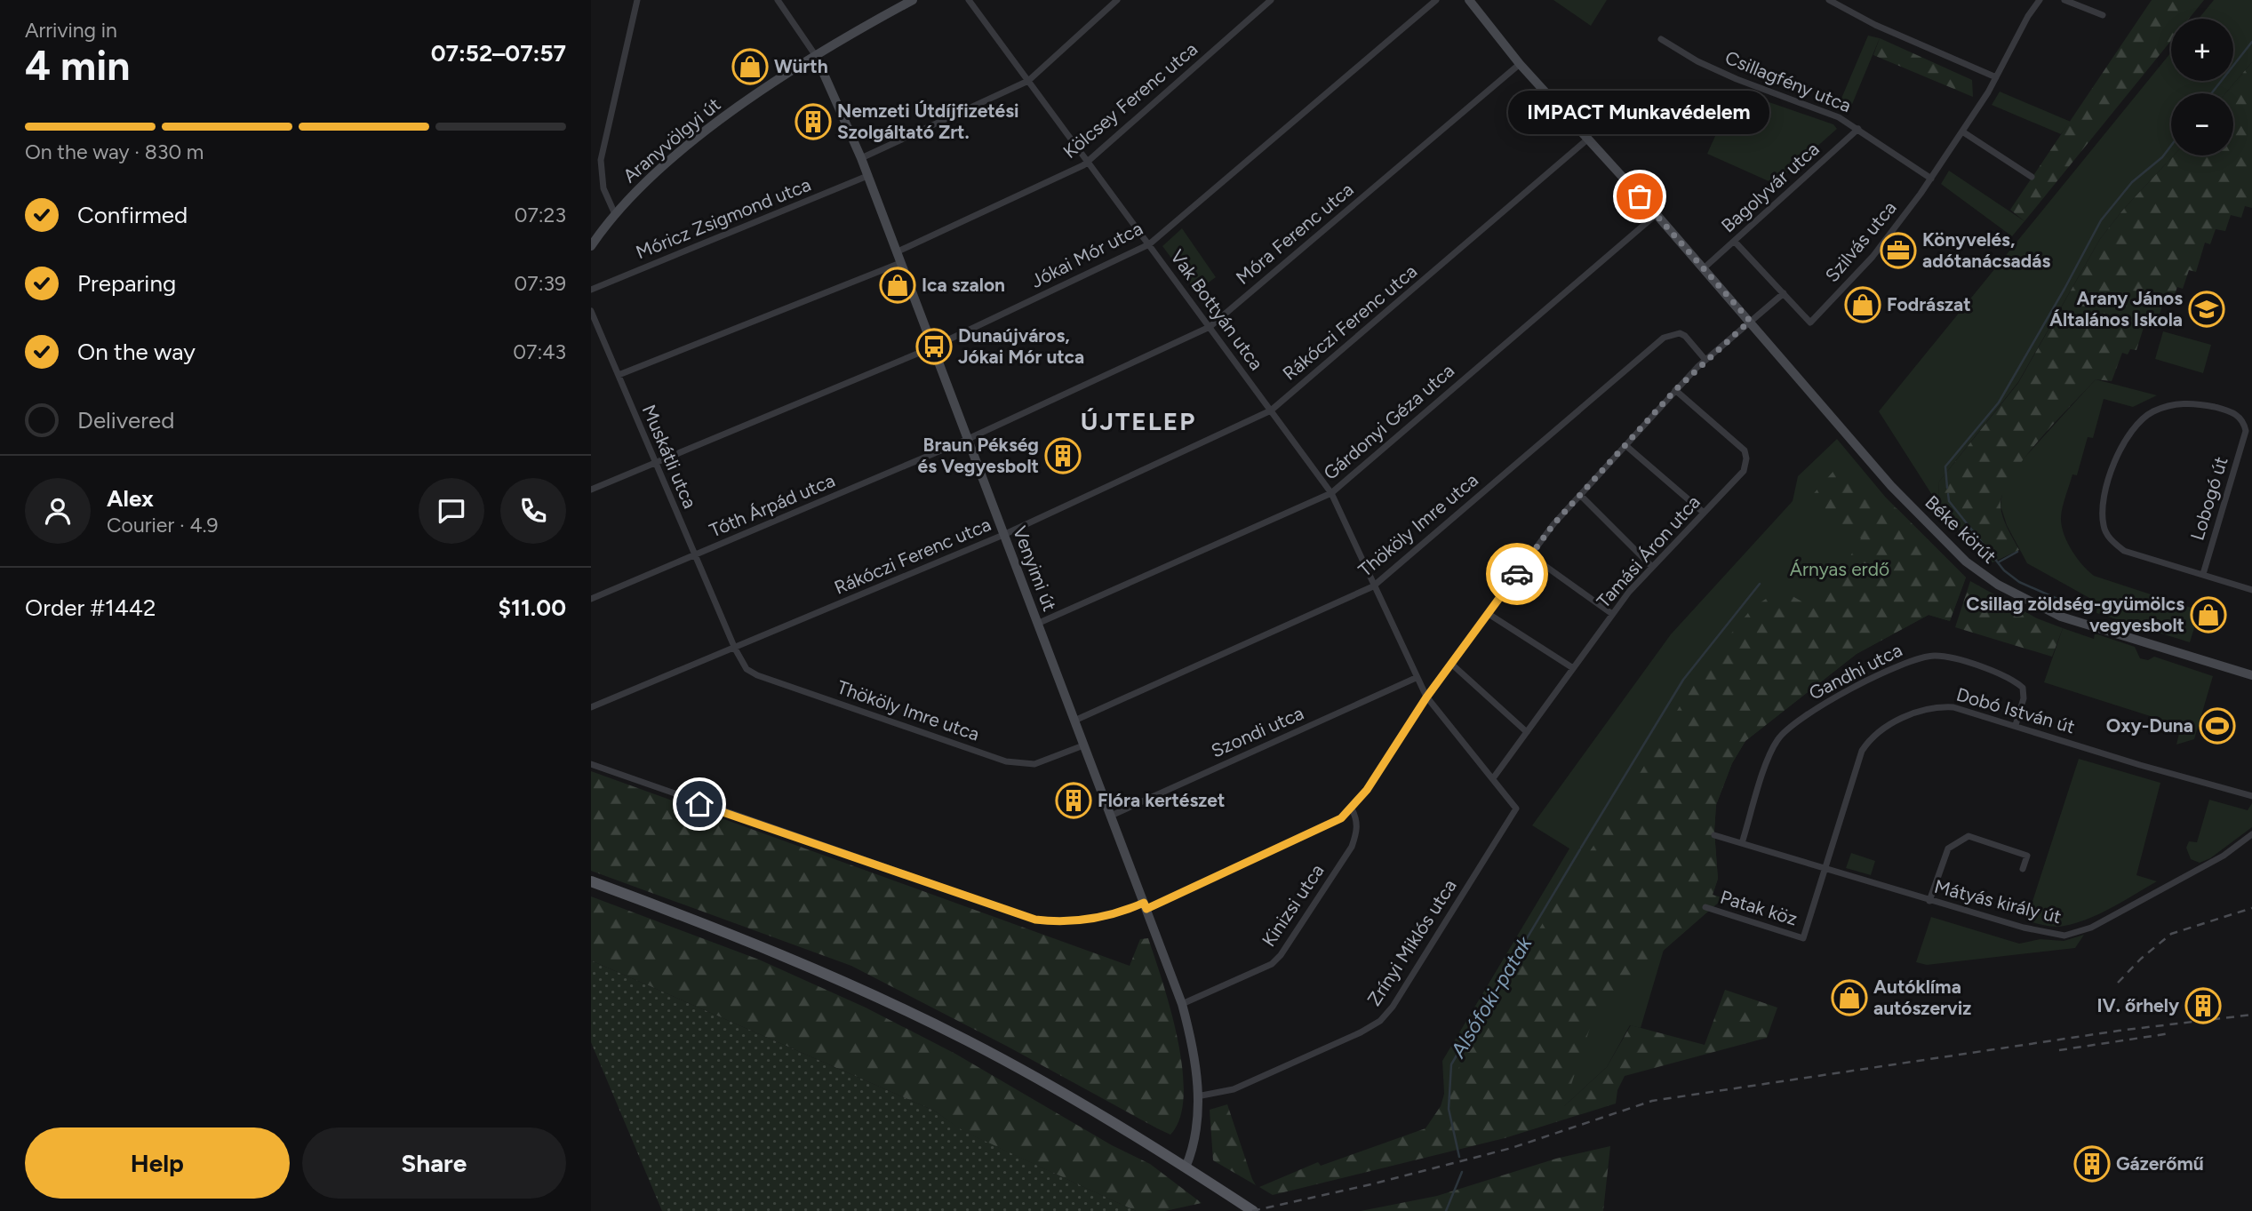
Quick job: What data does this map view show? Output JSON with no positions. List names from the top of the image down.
{
  "streets": {
    "street": [
      "Csillagfény utca",
      "Kölcsey Ferenc utca",
      "Aranyvölgyi út",
      "Bagolyvár utca",
      "Móricz Zsigmond utca",
      "Móra Ferenc utca",
      "Szilvás utca",
      "Jókai Mór utca",
      "Vak Bottyán utca",
      "Rákóczi Ferenc utca",
      "Gárdonyi Géza utca",
      "Muskátli utca",
      "Lobogó út",
      "Tóth Árpád utca",
      "Thököly Imre utca",
      "Béke körút",
      "Tamási Áron utca",
      "Venyimi út",
      "Gandhi utca",
      "Dobó István út",
      "Szondi utca",
      "Mátyás király út",
      "Kinizsi utca",
      "Patak köz",
      "Zrínyi Miklós utca"
    ]
  },
  "crossings": [
    ["Csillagfény utca", "Bagolyvár utca"],
    ["Csillagfény utca", "Szilvás utca"],
    ["Kölcsey Ferenc utca", "Vak Bottyán utca"],
    ["Kölcsey Ferenc utca", "Venyimi út"],
    ["Aranyvölgyi út", "Venyimi út"],
    ["Bagolyvár utca", "Béke körút"],
    ["Móricz Zsigmond utca", "Venyimi út"],
    ["Móra Ferenc utca", "Vak Bottyán utca"],
    ["Móra Ferenc utca", "Tóth Árpád utca"],
    ["Móra Ferenc utca", "Béke körút"],
    ["Móra Ferenc utca", "Venyimi út"],
    ["Jókai Mór utca", "Vak Bottyán utca"],
    ["Jókai Mór utca", "Muskátli utca"],
    ["Jókai Mór utca", "Venyimi út"],
    ["Vak Bottyán utca", "Rákóczi Ferenc utca"],
    ["Vak Bottyán utca", "Gárdonyi Géza utca"],
    ["Vak Bottyán utca", "Thököly Imre utca"],
    ["Vak Bottyán utca", "Tamási Áron utca"],
    ["Vak Bottyán utca", "Szondi utca"],
    ["Vak Bottyán utca", "Zrínyi Miklós utca"],
    ["Rákóczi Ferenc utca", "Muskátli utca"],
    ["Rákóczi Ferenc utca", "Thököly Imre utca"],
    ["Rákóczi Ferenc utca", "Béke körút"],
    ["Rákóczi Ferenc utca", "Venyimi út"],
    ["Gárdonyi Géza utca", "Béke körút"],
    ["Gárdonyi Géza utca", "Venyimi út"],
    ["Muskátli utca", "Tóth Árpád utca"],
    ["Muskátli utca", "Thököly Imre utca"],
    ["Tóth Árpád utca", "Venyimi út"],
    ["Thököly Imre utca", "Venyimi út"],
    ["Venyimi út", "Szondi utca"],
    ["Venyimi út", "Kinizsi utca"],
    ["Venyimi út", "Zrínyi Miklós utca"],
    ["Gandhi utca", "Dobó István út"],
    ["Dobó István út", "Mátyás király út"],
    ["Dobó István út", "Patak köz"]
  ],
  "districts": ["ÚJTELEP"],
  "water": ["Alsófoki-patak"],
  "parks": ["Árnyas erdő"],
  "places": {
    "shop": [
      "Würth",
      "Ica szalon",
      "Fodrászat",
      "Csillag zöldség-gyümölcs vegyesbolt",
      "Autóklíma autószerviz"
    ],
    "building": [
      "Nemzeti Útdíjfizetési Szolgáltató Zrt.",
      "Braun Pékség és Vegyesbolt",
      "Flóra kertészet",
      "IV. őrhely",
      "Gázerőmű"
    ],
    "other": ["IMPACT Munkavédelem"],
    "office": ["Könyvelés, adótanácsadás"],
    "school or university": ["Arany János Általános Iskola"],
    "bus stop": ["Dunaújváros, Jókai Mór utca"],
    "sports": ["Oxy-Duna"]
  },
  "page": {
    "heading": ["4 min", "Arriving in", "07:52–07:57"],
    "panel": [
      "Alex",
      "Courier · 4.9",
      "Order #1442",
      "$11.00"
    ],
    "map_buttons": ["+", "−"],
    "bubble": "IMPACT Munkavédelem",
    "bar": "On the way · 830 m",
    "list": [
      ["Confirmed", "07:23"],
      ["Preparing", "07:39"],
      ["On the way", "07:43"],
      "Delivered"
    ],
    "buttons": ["Help", "Share"]
  }
}
